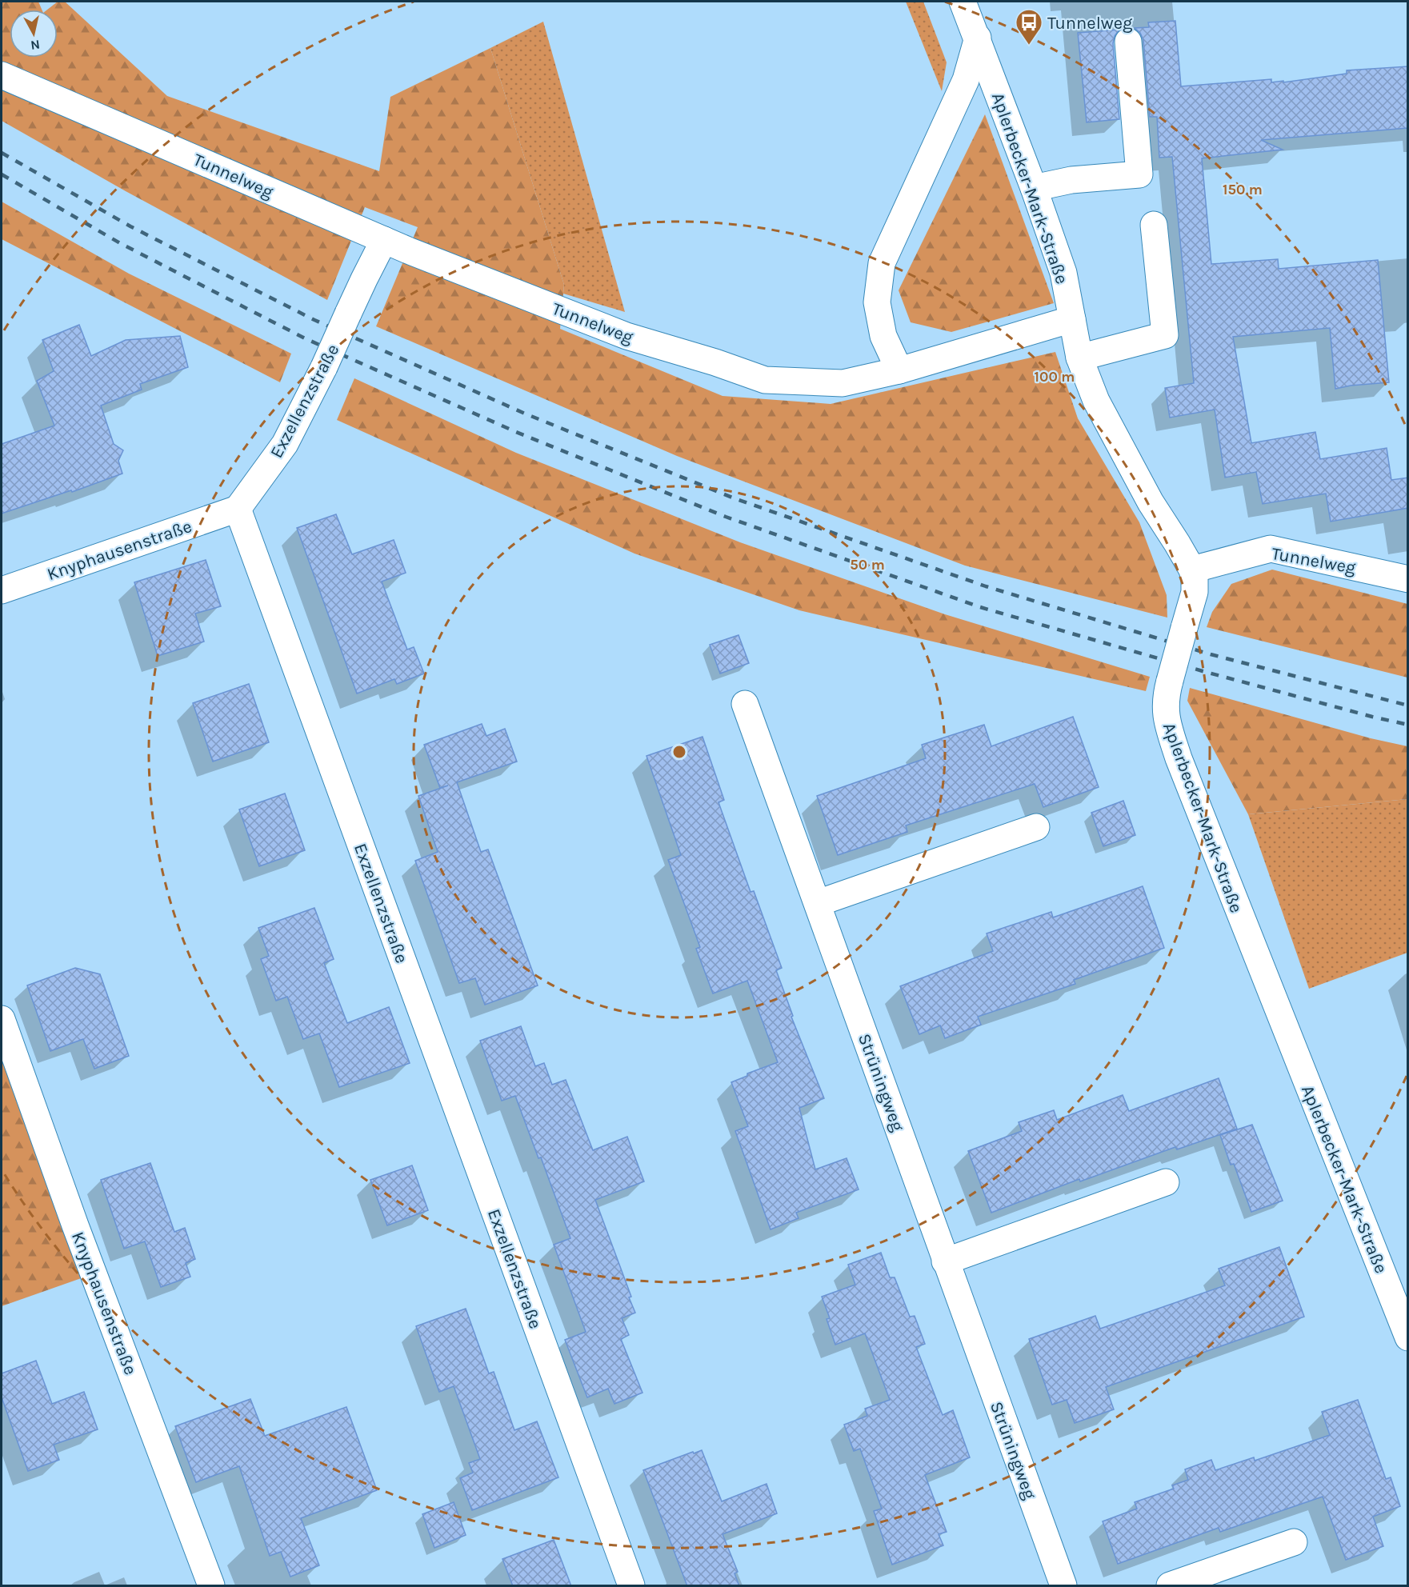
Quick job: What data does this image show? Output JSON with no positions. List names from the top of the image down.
{
  "streets": {
    "street": [
      "Tunnelweg",
      "Aplerbecker-Mark-Straße",
      "Exzellenzstraße",
      "Knyphausenstraße",
      "Strüningweg"
    ]
  },
  "crossings": [
    ["Tunnelweg", "Aplerbecker-Mark-Straße"],
    ["Tunnelweg", "Exzellenzstraße"],
    ["Exzellenzstraße", "Knyphausenstraße"]
  ],
  "places": {
    "bus stop": ["Tunnelweg"]
  },
  "north": "bottom",
  "rings": ["150 m", "100 m", "50 m"]
}
